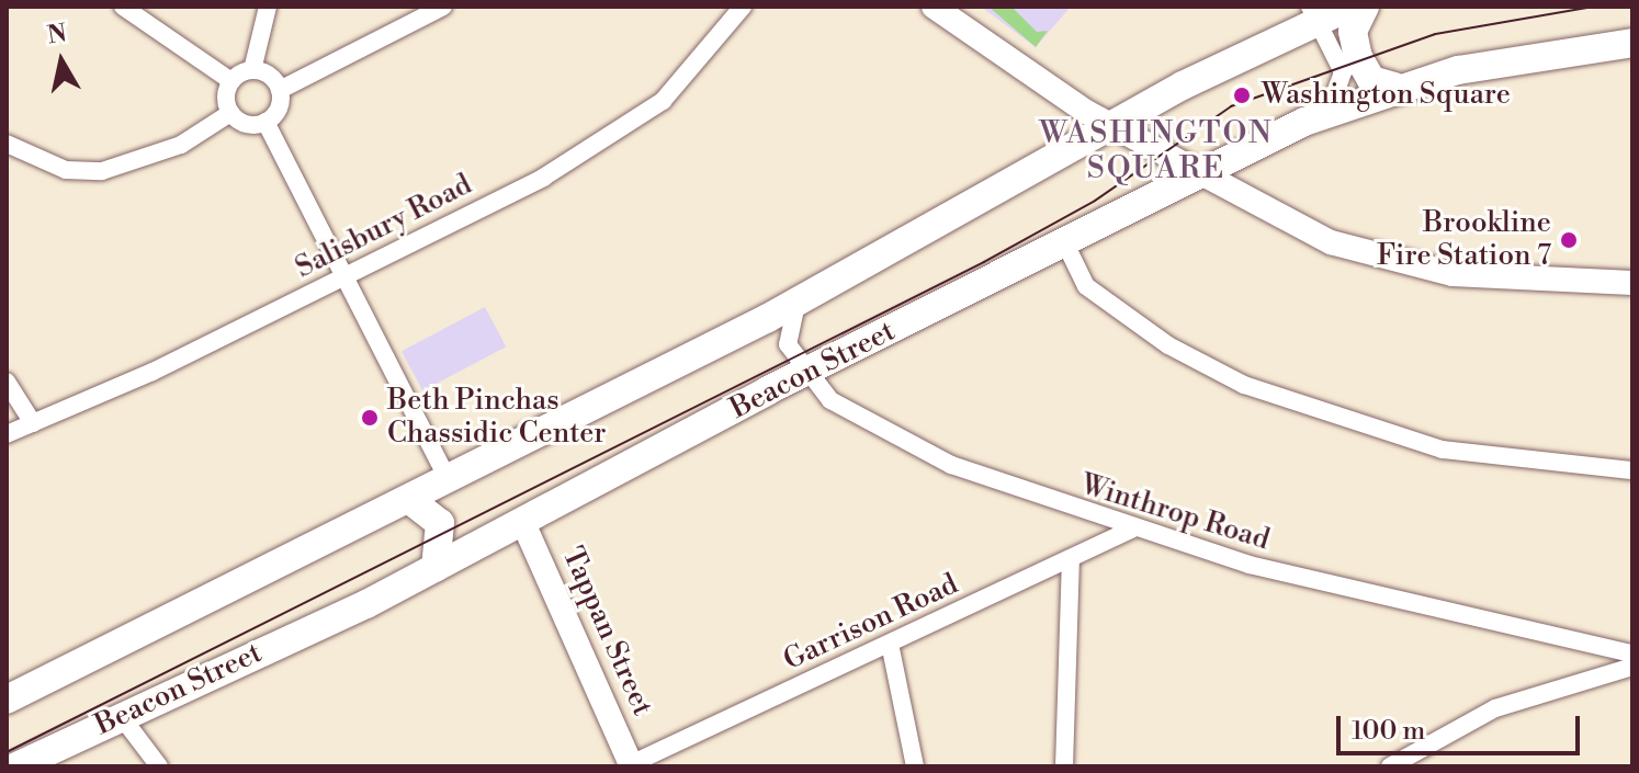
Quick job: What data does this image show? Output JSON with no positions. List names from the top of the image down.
{
  "streets": {
    "main road": ["Beacon Street", "Tappan Street"],
    "street": ["Salisbury Road", "Winthrop Road", "Garrison Road"]
  },
  "crossings": [
    ["Beacon Street", "Winthrop Road"],
    ["Beacon Street", "Tappan Street"],
    ["Winthrop Road", "Garrison Road"],
    ["Garrison Road", "Tappan Street"]
  ],
  "districts": ["WASHINGTON SQUARE"],
  "places": ["Washington Square", "Brookline Fire Station 7", "Beth Pinchas Chassidic Center"],
  "scale_bar": "100 m",
  "north": "top"
}
